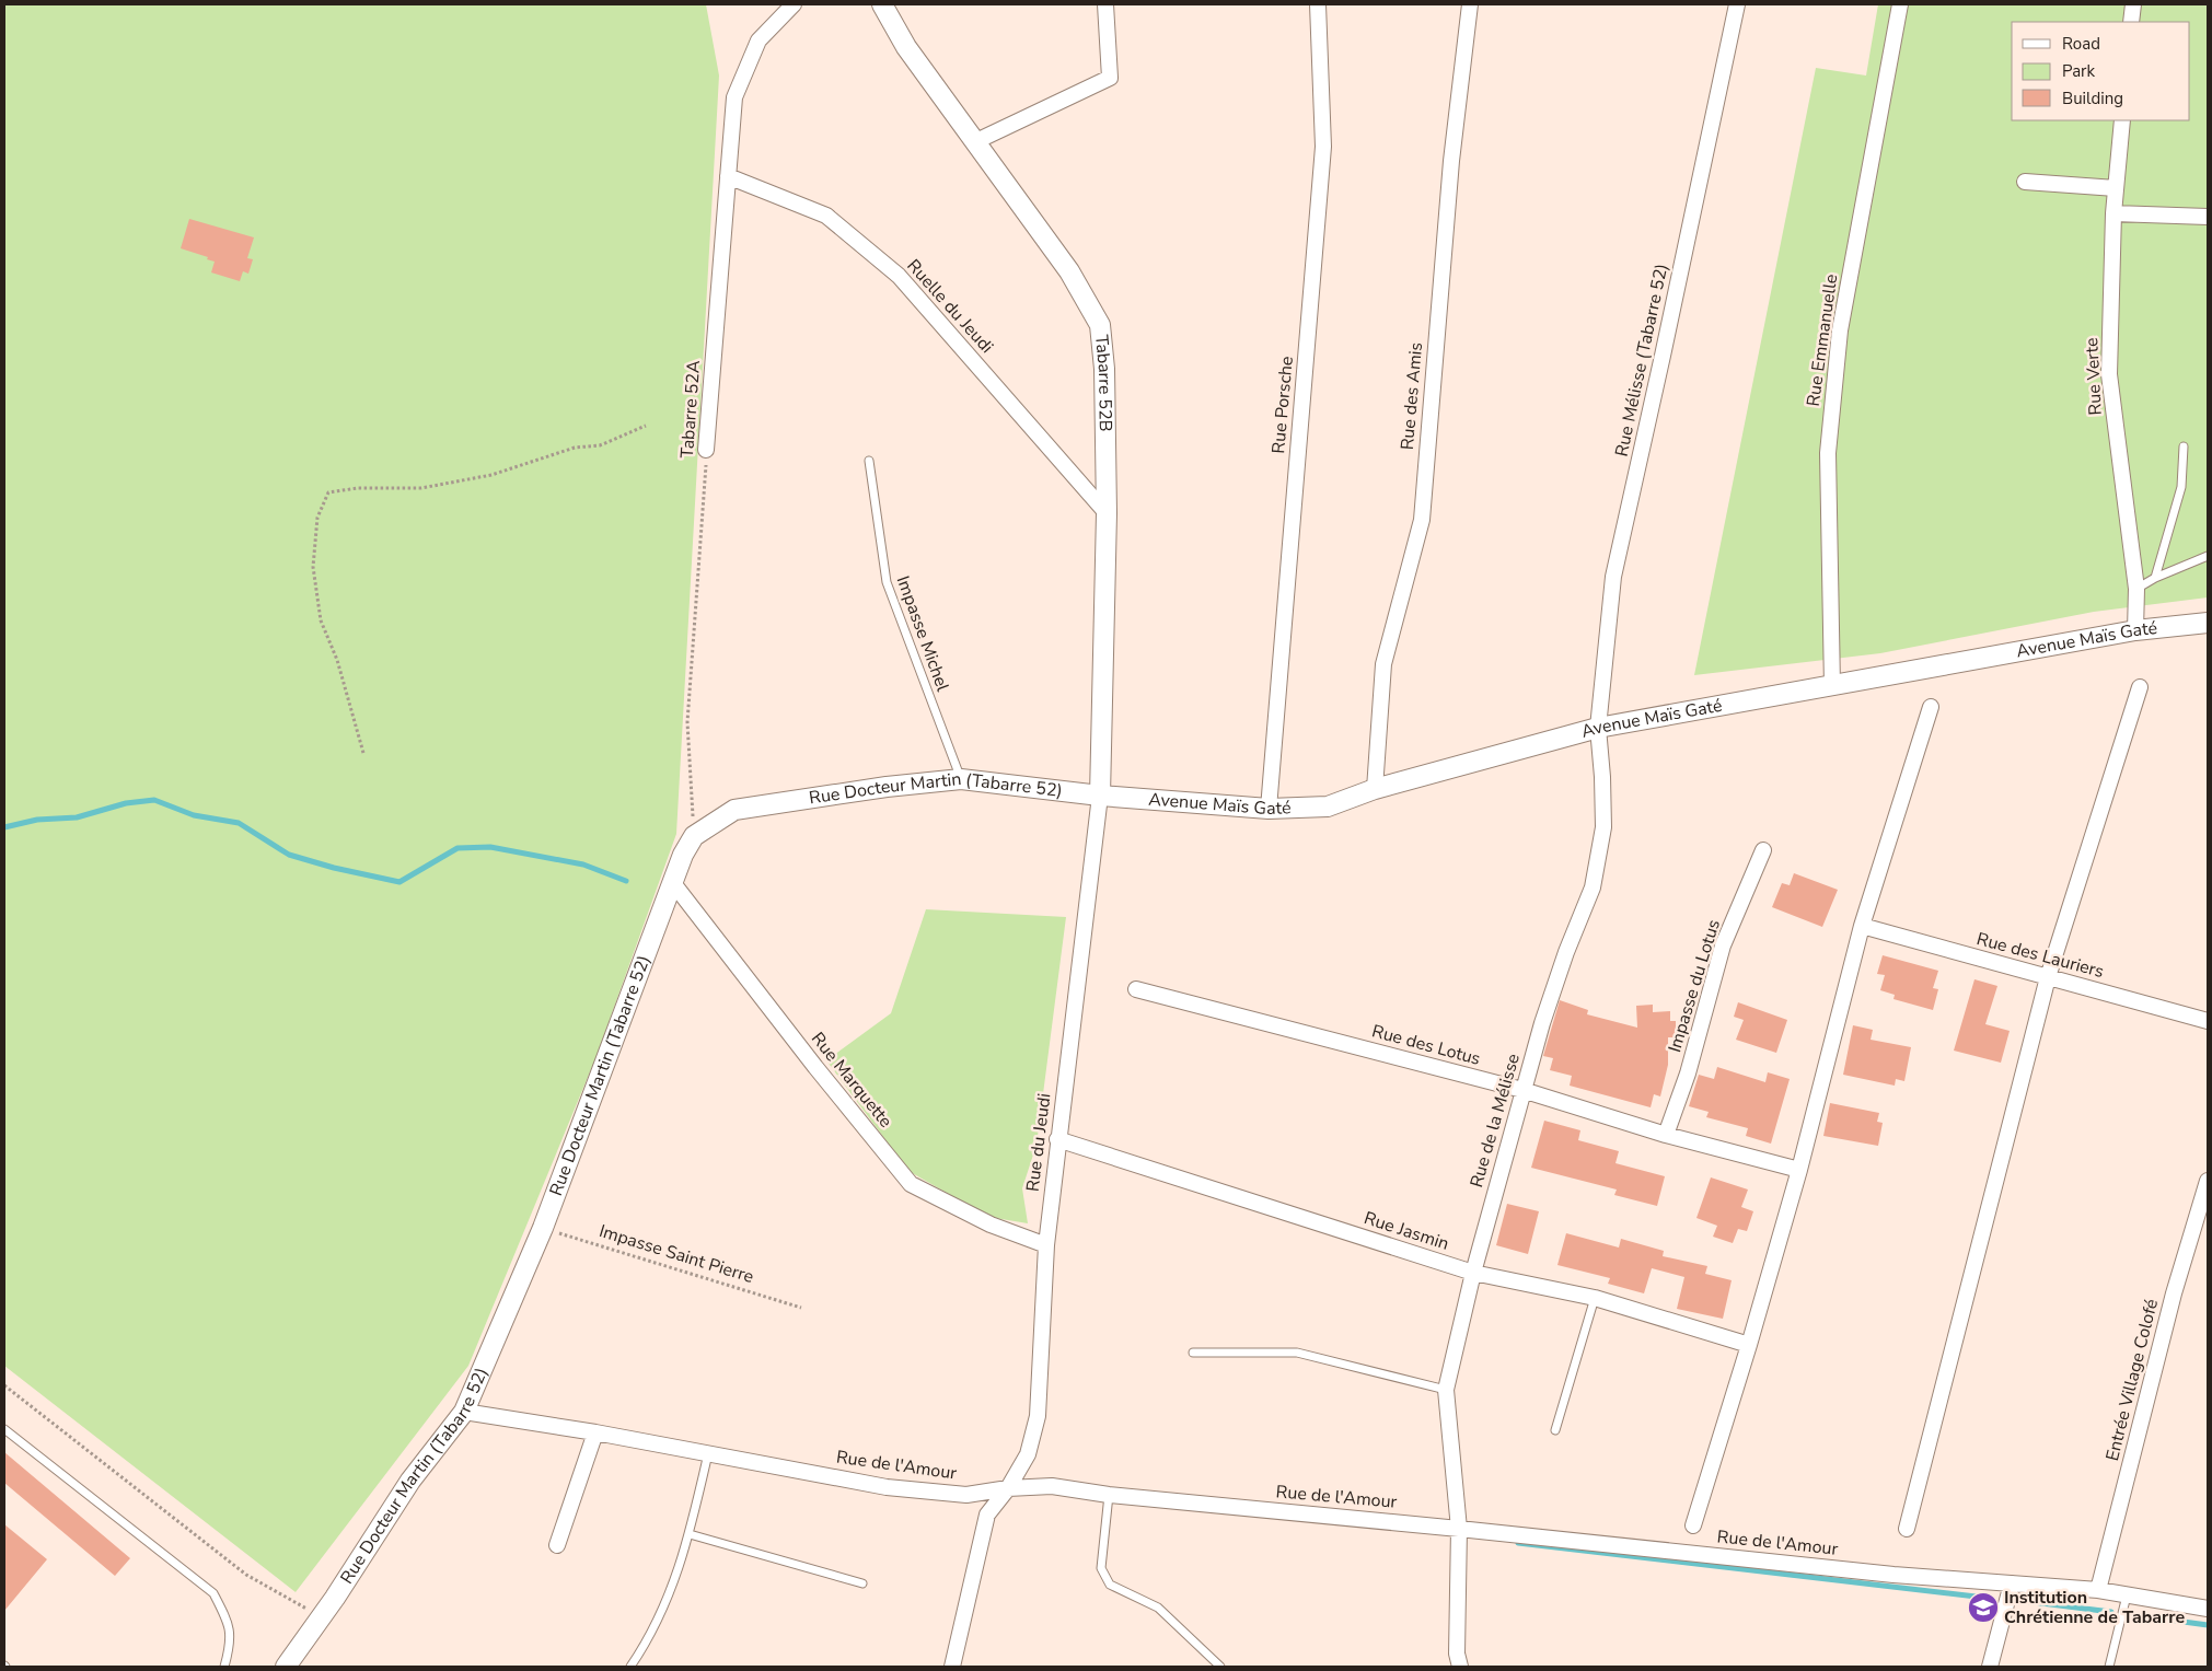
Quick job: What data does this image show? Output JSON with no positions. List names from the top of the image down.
{
  "streets": {
    "street": [
      "Ruelle du Jeudi",
      "Rue Emmanuelle",
      "Rue Mélisse (Tabarre 52)",
      "Rue Verte",
      "Tabarre 52B",
      "Rue des Amis",
      "Rue Porsche",
      "Tabarre 52A",
      "Avenue Maïs Gaté",
      "Rue Docteur Martin (Tabarre 52)",
      "Rue des Lauriers",
      "Impasse du Lotus",
      "Rue des Lotus",
      "Rue Marquette",
      "Rue de la Mélisse",
      "Rue du Jeudi",
      "Rue Jasmin",
      "Entrée Village Colofé",
      "Rue de l'Amour"
    ],
    "lane": ["Impasse Michel"],
    "path": ["Impasse Saint Pierre"]
  },
  "crossings": [
    ["Ruelle du Jeudi", "Tabarre 52B"],
    ["Ruelle du Jeudi", "Tabarre 52A"],
    ["Rue Emmanuelle", "Avenue Maïs Gaté"],
    ["Rue Mélisse (Tabarre 52)", "Avenue Maïs Gaté"],
    ["Rue Mélisse (Tabarre 52)", "Rue de la Mélisse"],
    ["Rue Verte", "Avenue Maïs Gaté"],
    ["Tabarre 52B", "Avenue Maïs Gaté"],
    ["Tabarre 52B", "Rue Docteur Martin (Tabarre 52)"],
    ["Tabarre 52B", "Rue du Jeudi"],
    ["Rue des Amis", "Avenue Maïs Gaté"],
    ["Rue Porsche", "Avenue Maïs Gaté"],
    ["Tabarre 52A", "Rue Docteur Martin (Tabarre 52)"],
    ["Impasse Michel", "Rue Docteur Martin (Tabarre 52)"],
    ["Avenue Maïs Gaté", "Rue Docteur Martin (Tabarre 52)"],
    ["Avenue Maïs Gaté", "Rue de la Mélisse"],
    ["Avenue Maïs Gaté", "Rue du Jeudi"],
    ["Rue Docteur Martin (Tabarre 52)", "Rue Marquette"],
    ["Rue Docteur Martin (Tabarre 52)", "Rue du Jeudi"],
    ["Rue Docteur Martin (Tabarre 52)", "Impasse Saint Pierre"],
    ["Rue Docteur Martin (Tabarre 52)", "Rue de l'Amour"],
    ["Impasse du Lotus", "Rue des Lotus"],
    ["Rue des Lotus", "Rue de la Mélisse"],
    ["Rue Marquette", "Rue du Jeudi"],
    ["Rue de la Mélisse", "Rue Jasmin"],
    ["Rue de la Mélisse", "Rue de l'Amour"],
    ["Rue du Jeudi", "Rue Jasmin"],
    ["Rue du Jeudi", "Rue de l'Amour"],
    ["Entrée Village Colofé", "Rue de l'Amour"]
  ],
  "places": {
    "school or university": ["Institution Chrétienne de Tabarre"]
  },
  "legend": ["Road", "Park", "Building"]
}
